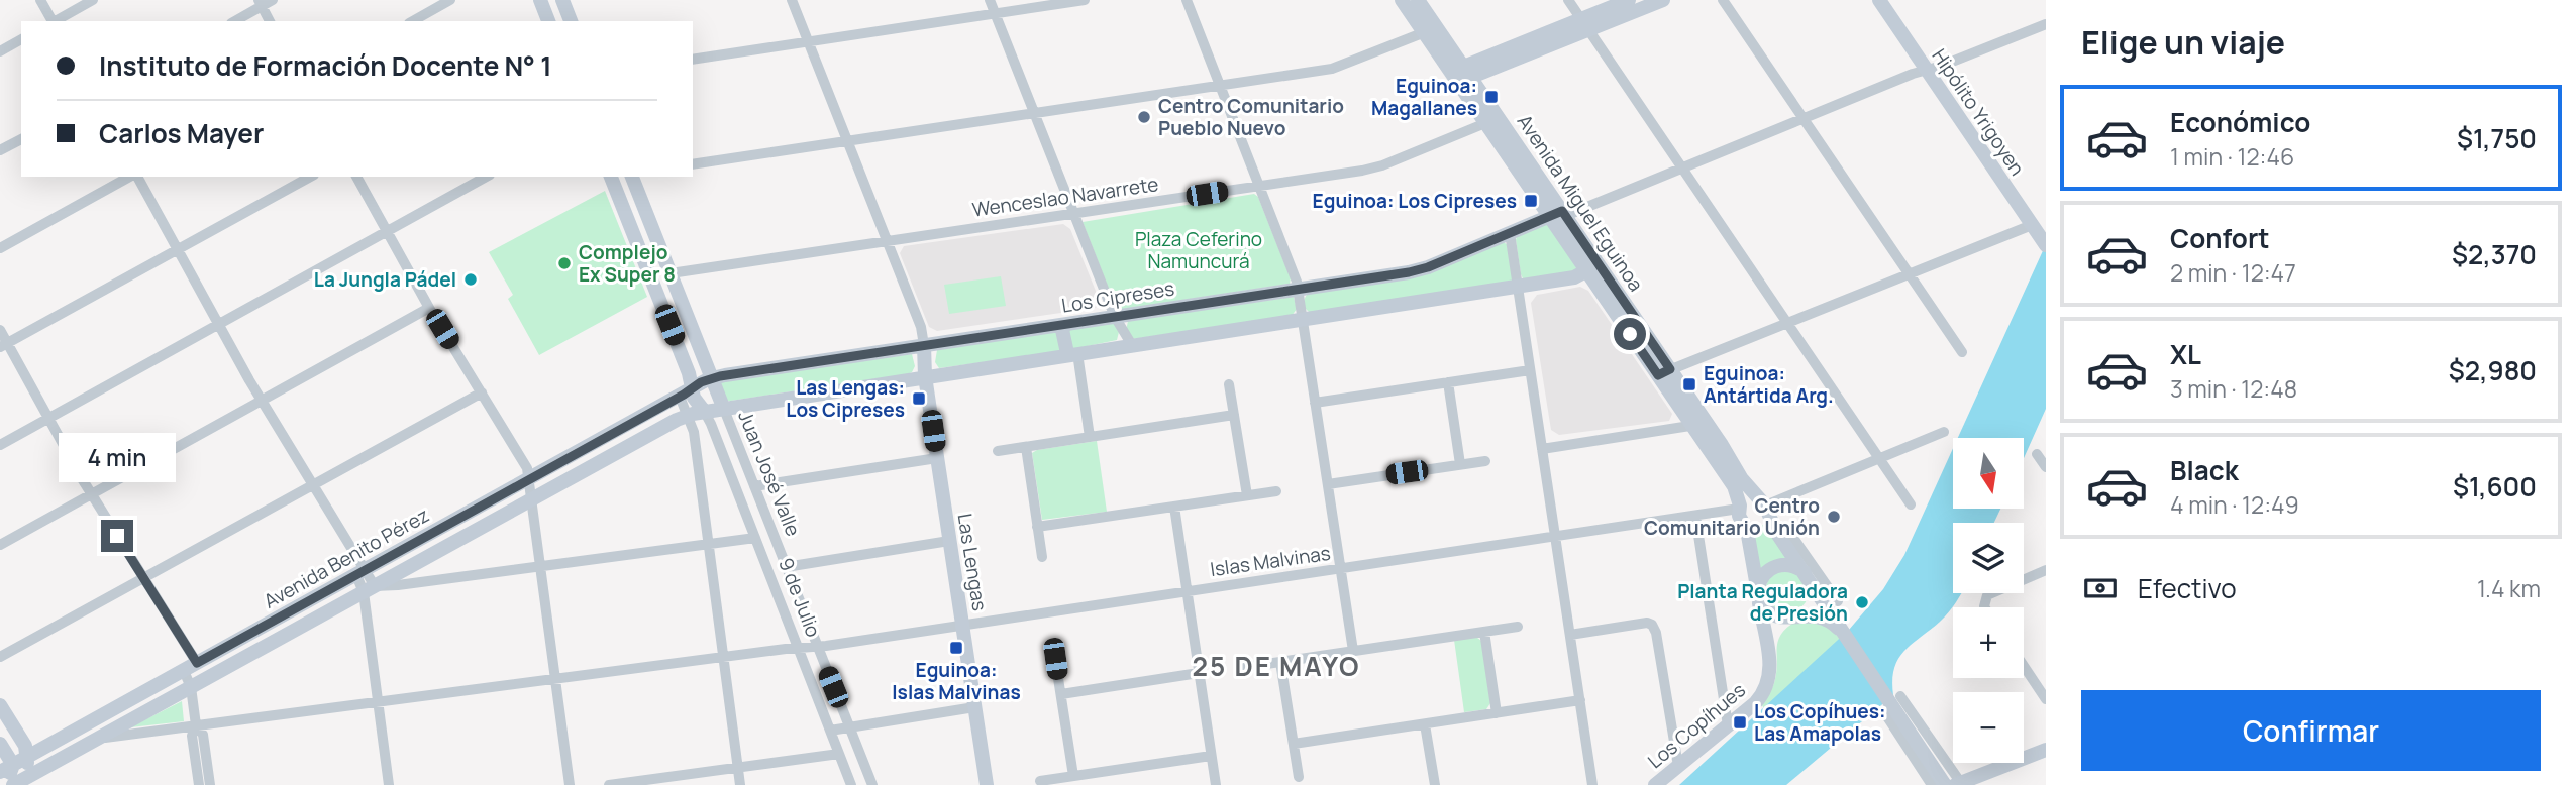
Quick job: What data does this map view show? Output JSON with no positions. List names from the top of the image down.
{
  "streets": {
    "main road": [
      "Hipólito Yrigoyen",
      "Avenida Miguel Eguinoa",
      "Los Cipreses",
      "Juan José Valle",
      "Avenida Benito Pérez",
      "Las Lengas",
      "9 de Julio",
      "Los Copíhues"
    ],
    "street": ["Wenceslao Navarrete", "Islas Malvinas"]
  },
  "crossings": [
    ["Wenceslao Navarrete", "Avenida Miguel Eguinoa"],
    ["Wenceslao Navarrete", "Juan José Valle"],
    ["Avenida Miguel Eguinoa", "Los Cipreses"],
    ["Avenida Miguel Eguinoa", "Islas Malvinas"],
    ["Avenida Miguel Eguinoa", "Los Copíhues"],
    ["Los Cipreses", "Juan José Valle"],
    ["Los Cipreses", "Avenida Benito Pérez"],
    ["Los Cipreses", "Las Lengas"],
    ["Juan José Valle", "Avenida Benito Pérez"],
    ["Juan José Valle", "Islas Malvinas"],
    ["Juan José Valle", "9 de Julio"],
    ["Avenida Benito Pérez", "Islas Malvinas"],
    ["Avenida Benito Pérez", "9 de Julio"],
    ["Islas Malvinas", "Las Lengas"],
    ["Islas Malvinas", "9 de Julio"]
  ],
  "districts": ["25 DE MAYO"],
  "parks": ["Plaza Ceferino Namuncurá"],
  "places": {
    "transit": [
      "Eguinoa: Magallanes",
      "Eguinoa: Los Cipreses",
      "Eguinoa: Antártida Arg.",
      "Las Lengas: Los Cipreses",
      "Eguinoa: Islas Malvinas",
      "Los Copíhues: Las Amapolas"
    ],
    "other": [
      "Centro Comunitario Pueblo Nuevo",
      "Complejo Ex Super 8",
      "La Jungla Pádel",
      "Centro Comunitario Unión",
      "Planta Reguladora de Presión"
    ]
  },
  "north": "bottom",
  "page": {
    "heading": "Elige un viaje",
    "banner": ["Instituto de Formación Docente N° 1", "Carlos Mayer"],
    "list": [
      {
        "name": "Económico",
        "note": "1 min · 12:46",
        "value": "$1,750"
      },
      {
        "name": "Confort",
        "note": "2 min · 12:47",
        "value": "$2,370"
      },
      {
        "name": "XL",
        "note": "3 min · 12:48",
        "value": "$2,980"
      },
      {
        "name": "Black",
        "note": "4 min · 12:49",
        "value": "$1,600"
      }
    ],
    "bubble": "4 min",
    "map_buttons": ["+", "−"],
    "pay": ["Efectivo", "1.4 km"],
    "buttons": "Confirmar"
  }
}
